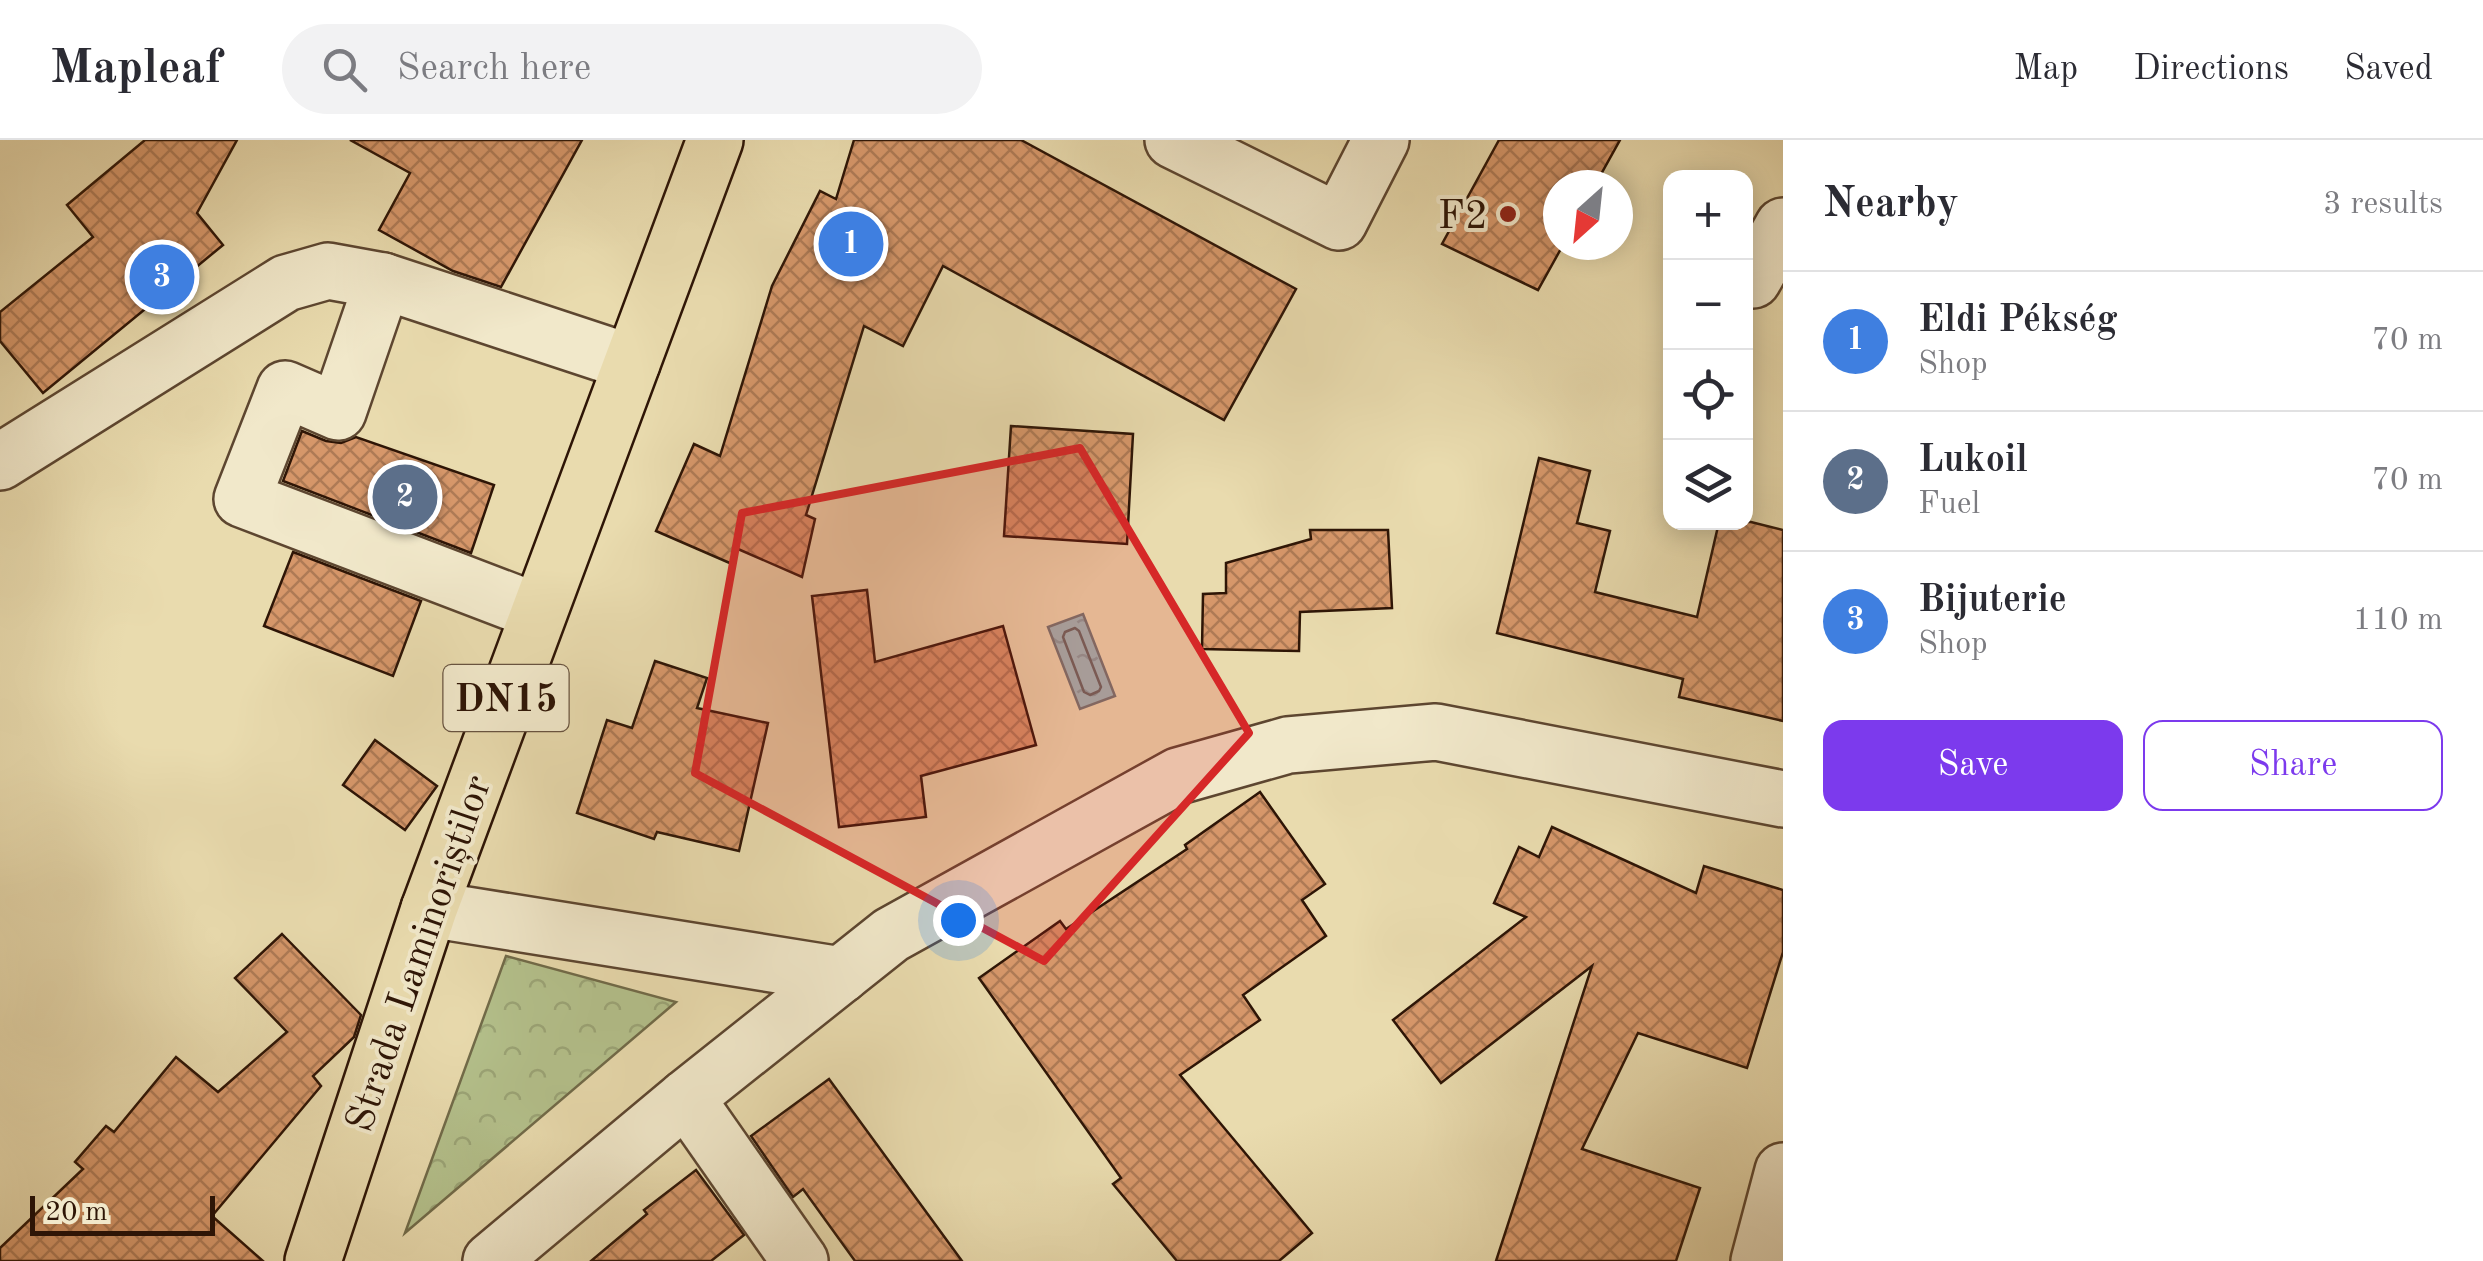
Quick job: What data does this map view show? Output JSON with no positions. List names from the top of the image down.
{
  "streets": {
    "main road": ["DN15", "Strada Laminoriștilor"]
  },
  "places": ["F2"],
  "scale_bar": "20 m",
  "north": "bottom left",
  "page": {
    "header": "Mapleaf",
    "search": "Search here",
    "nav": ["Map", "Directions", "Saved"],
    "heading": ["Nearby", "3 results"],
    "map_buttons": ["+", "−"],
    "pins": ["1", "3", "2"],
    "list": [
      {
        "mark": "1",
        "name": "Eldi Pékség",
        "note": "Shop",
        "value": "70 m"
      },
      {
        "mark": "2",
        "name": "Lukoil",
        "note": "Fuel",
        "value": "70 m"
      },
      {
        "mark": "3",
        "name": "Bijuterie",
        "note": "Shop",
        "value": "110 m"
      }
    ],
    "buttons": ["Save", "Share"],
    "scale": "20 m"
  }
}
